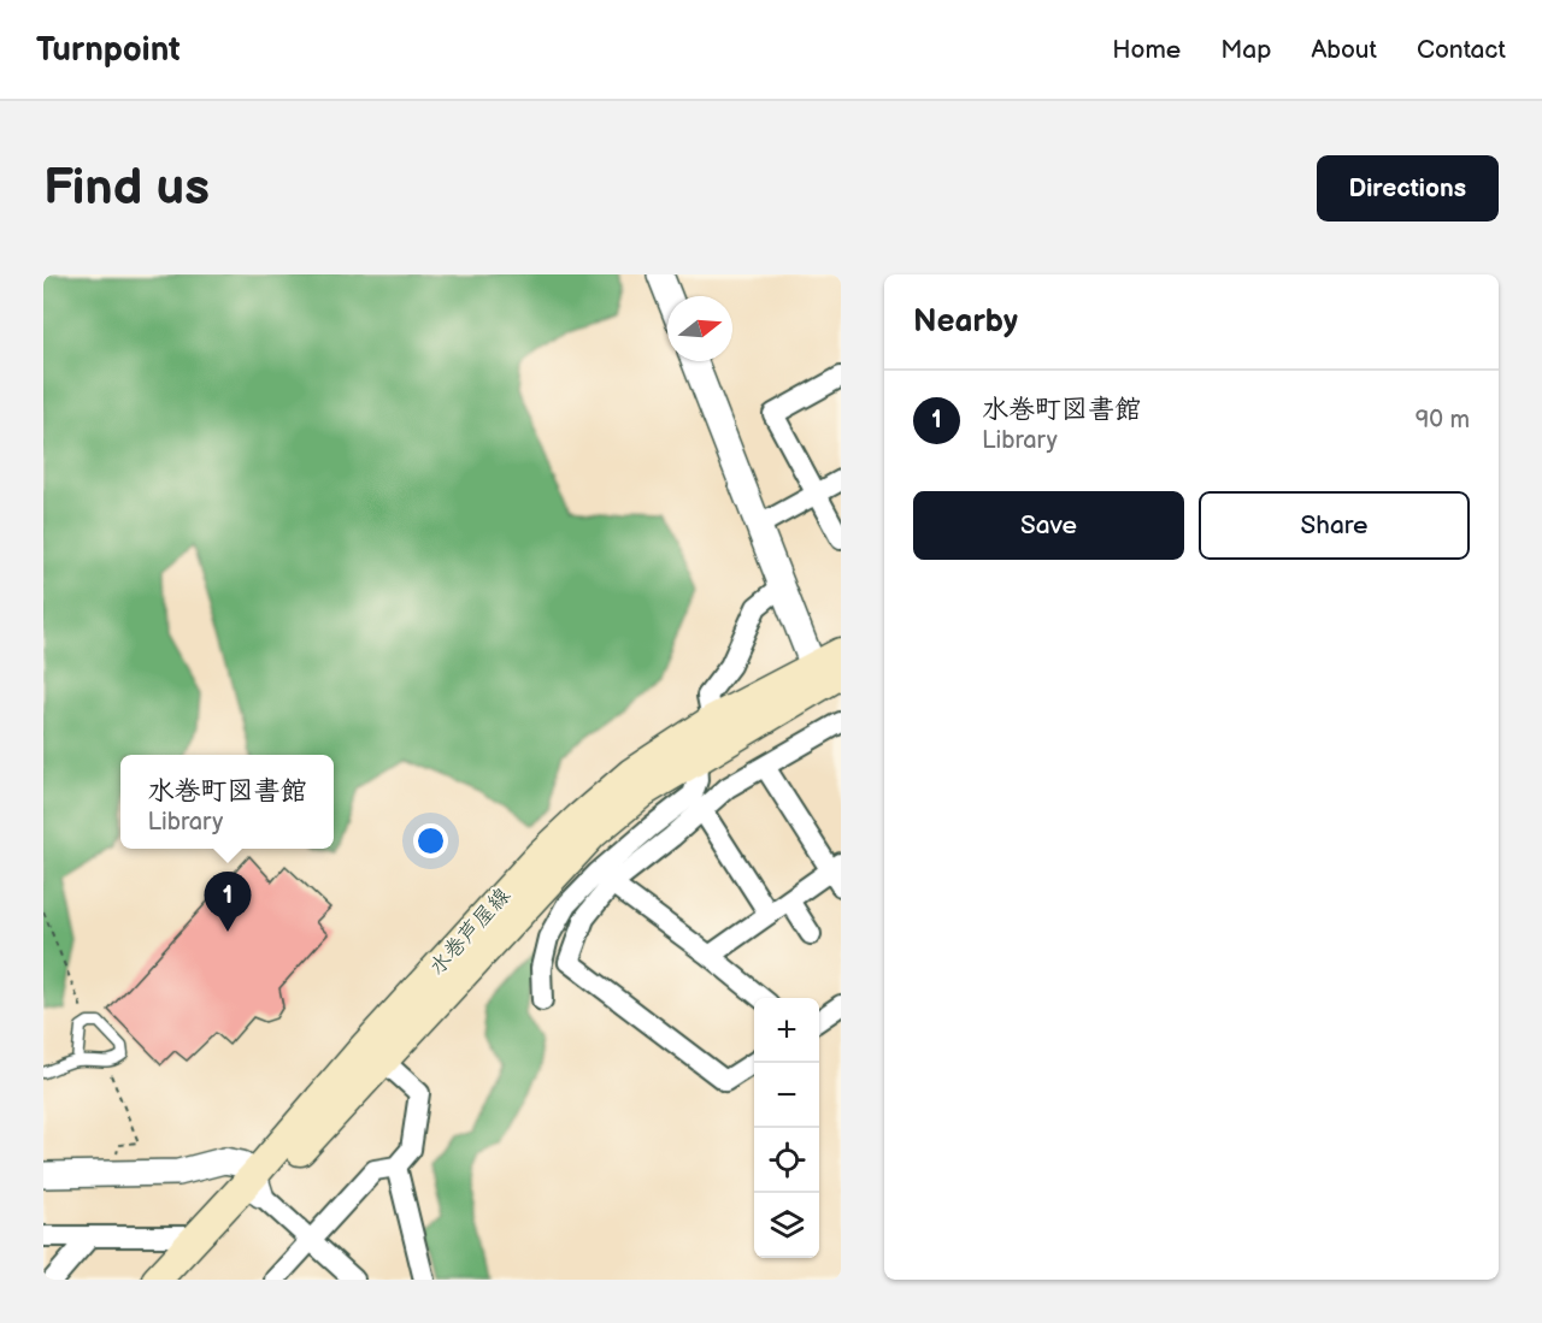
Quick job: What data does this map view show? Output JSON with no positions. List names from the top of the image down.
{
  "streets": {
    "main road": ["水巻芦屋線"]
  },
  "north": "right",
  "page": {
    "header": "Turnpoint",
    "nav": [
      "Home",
      "Map",
      "About",
      "Contact"
    ],
    "buttons": [
      "Directions",
      ["Save", "Share"]
    ],
    "title": "Find us",
    "heading": "Nearby",
    "list": [
      {
        "mark": "1",
        "name": "水巻町図書館",
        "note": "Library",
        "value": "90 m"
      }
    ],
    "popup": ["水巻町図書館", "Library"],
    "pins": "1",
    "map_buttons": ["+", "−"]
  }
}
